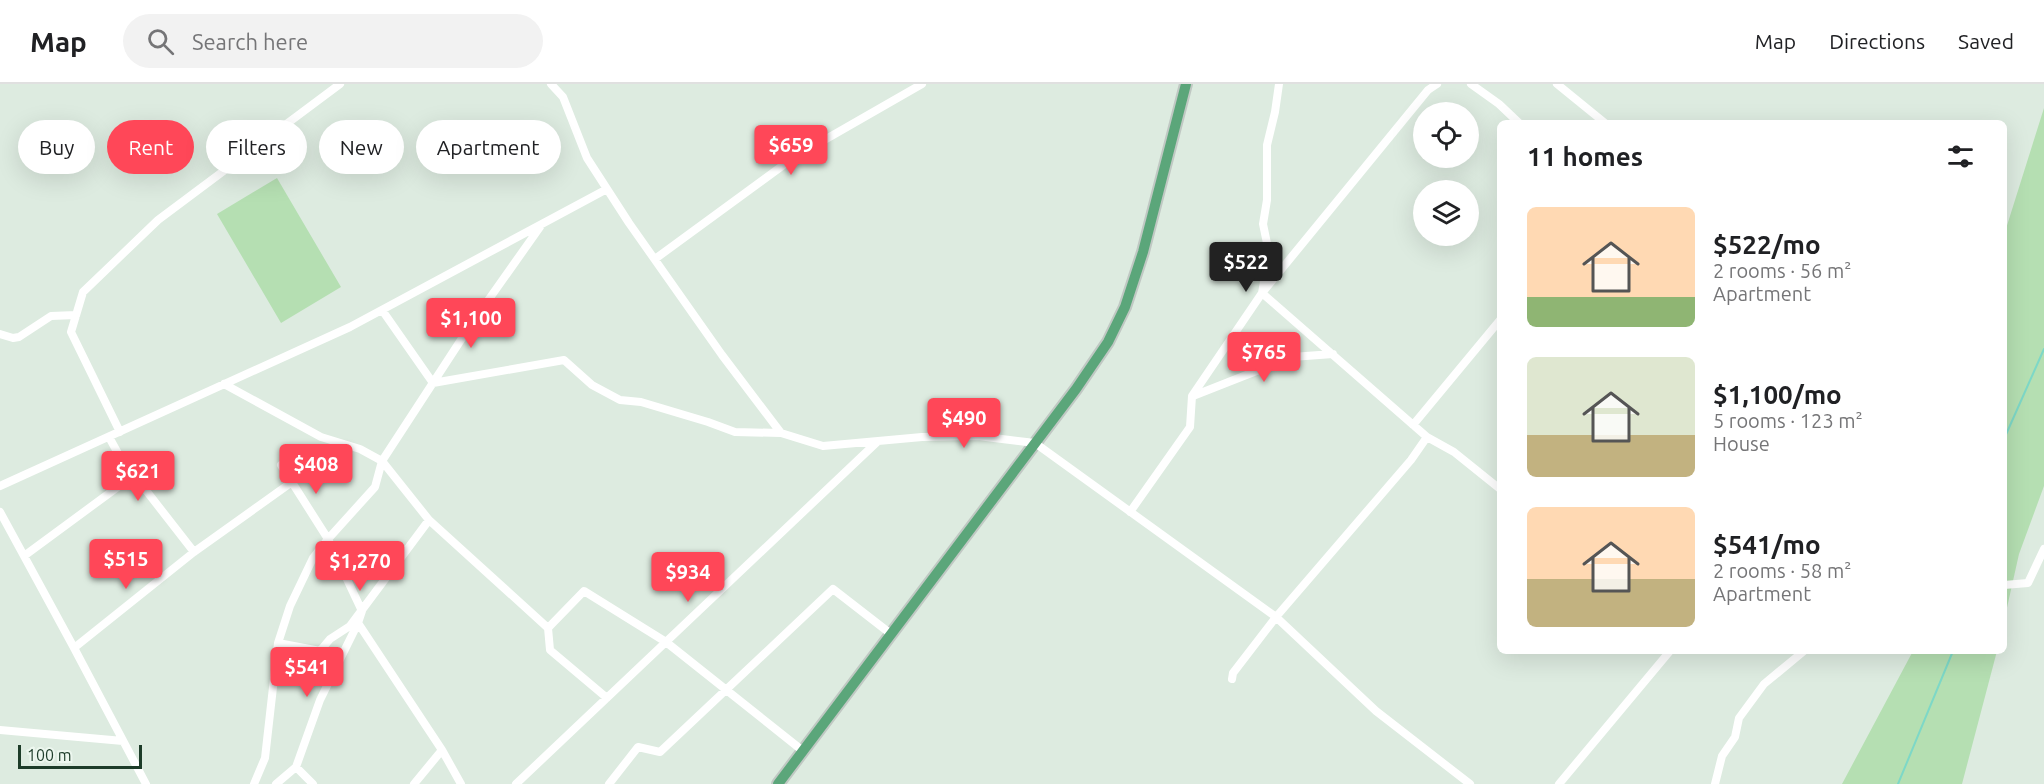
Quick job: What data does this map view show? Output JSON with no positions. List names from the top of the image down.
{
  "scale_bar": "100 m",
  "page": {
    "header": "Map",
    "search": "Search here",
    "nav": ["Map", "Directions", "Saved"],
    "chip": [
      "Buy",
      "Rent",
      "Filters",
      "New",
      "Apartment"
    ],
    "heading": "11 homes",
    "price": [
      "$659",
      "$522",
      "$1,100",
      "$765",
      "$490",
      "$408",
      "$621",
      "$515",
      "$1,270",
      "$934",
      "$541"
    ],
    "list": [
      {
        "name": "$522/mo",
        "note": "2 rooms · 56 m² · Apartment"
      },
      {
        "name": "$1,100/mo",
        "note": "5 rooms · 123 m² · House"
      },
      {
        "name": "$541/mo",
        "note": "2 rooms · 58 m² · Apartment"
      }
    ],
    "scale": "100 m"
  }
}
